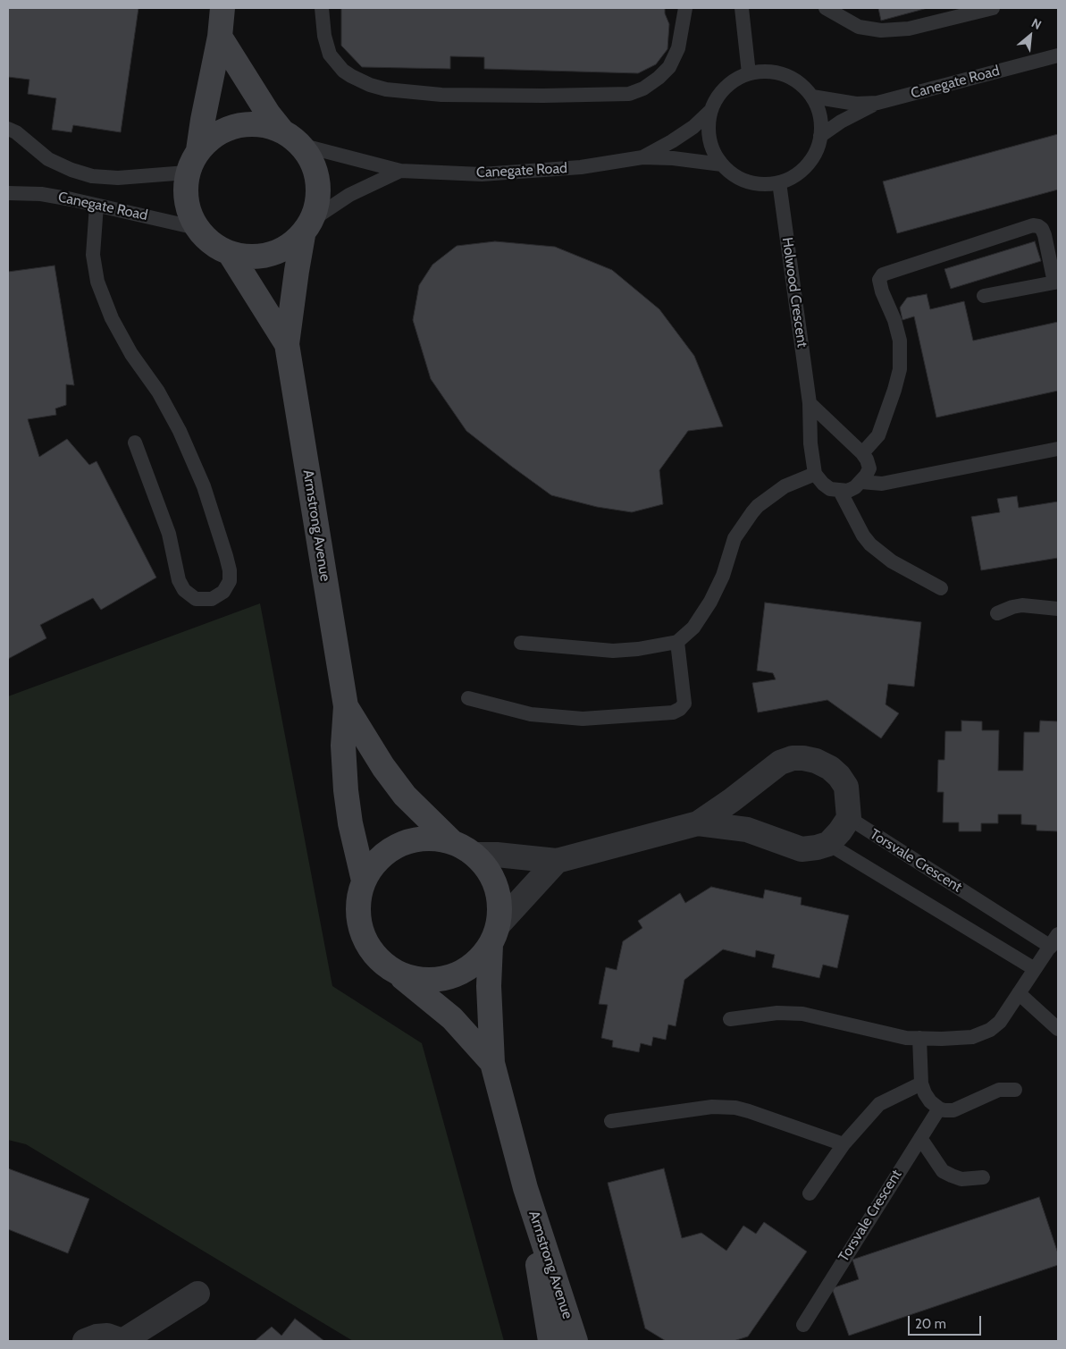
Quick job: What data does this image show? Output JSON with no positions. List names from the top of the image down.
{
  "streets": {
    "street": ["Armstrong Avenue"],
    "lane": ["Canegate Road", "Holwood Crescent", "Torsvale Crescent"]
  },
  "crossings": [
    ["Canegate Road", "Holwood Crescent"],
    ["Canegate Road", "Armstrong Avenue"]
  ],
  "scale_bar": "20 m",
  "north": "top right"
}
